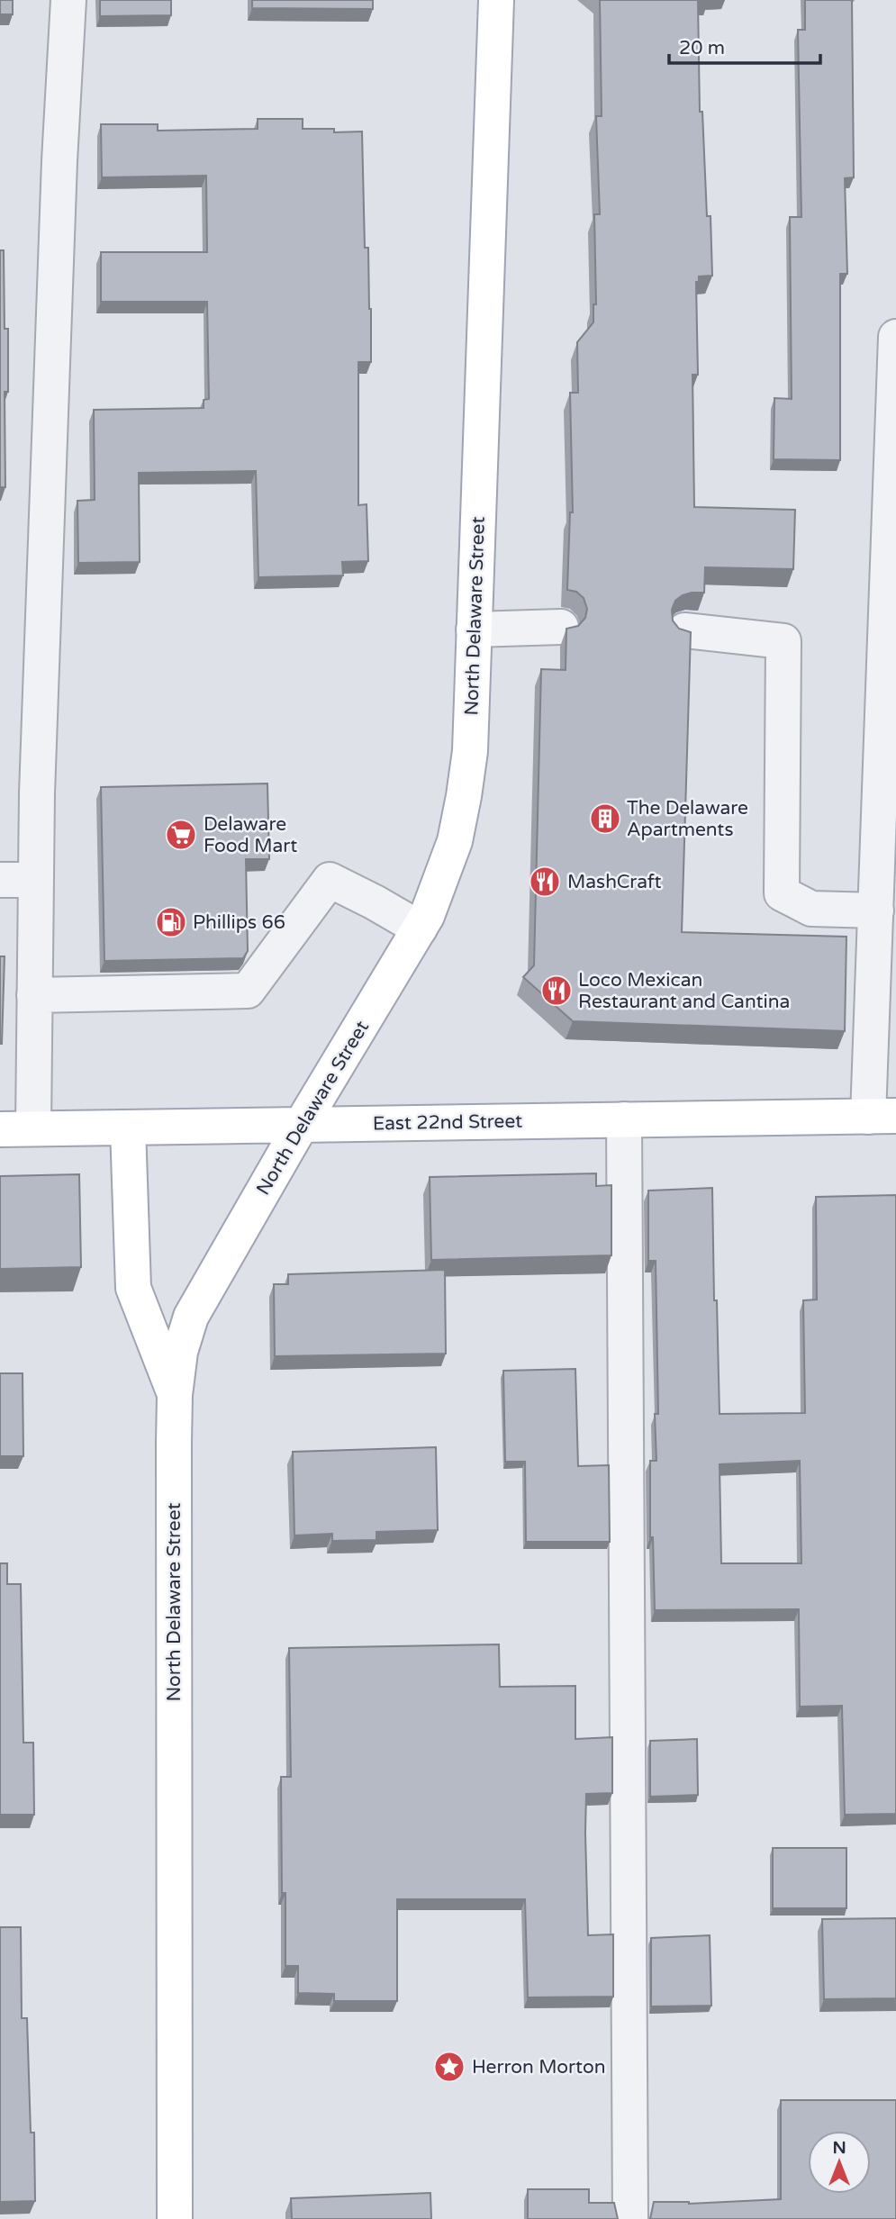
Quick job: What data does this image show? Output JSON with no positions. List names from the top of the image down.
{
  "streets": {
    "main road": ["North Delaware Street", "East 22nd Street"]
  },
  "crossings": [
    ["North Delaware Street", "East 22nd Street"]
  ],
  "places": {
    "building": ["The Delaware Apartments"],
    "supermarket": ["Delaware Food Mart"],
    "restaurant": ["MashCraft", "Loco Mexican Restaurant and Cantina"],
    "fuel station": ["Phillips 66"],
    "place": ["Herron Morton"]
  },
  "scale_bar": "20 m",
  "north": "top"
}
